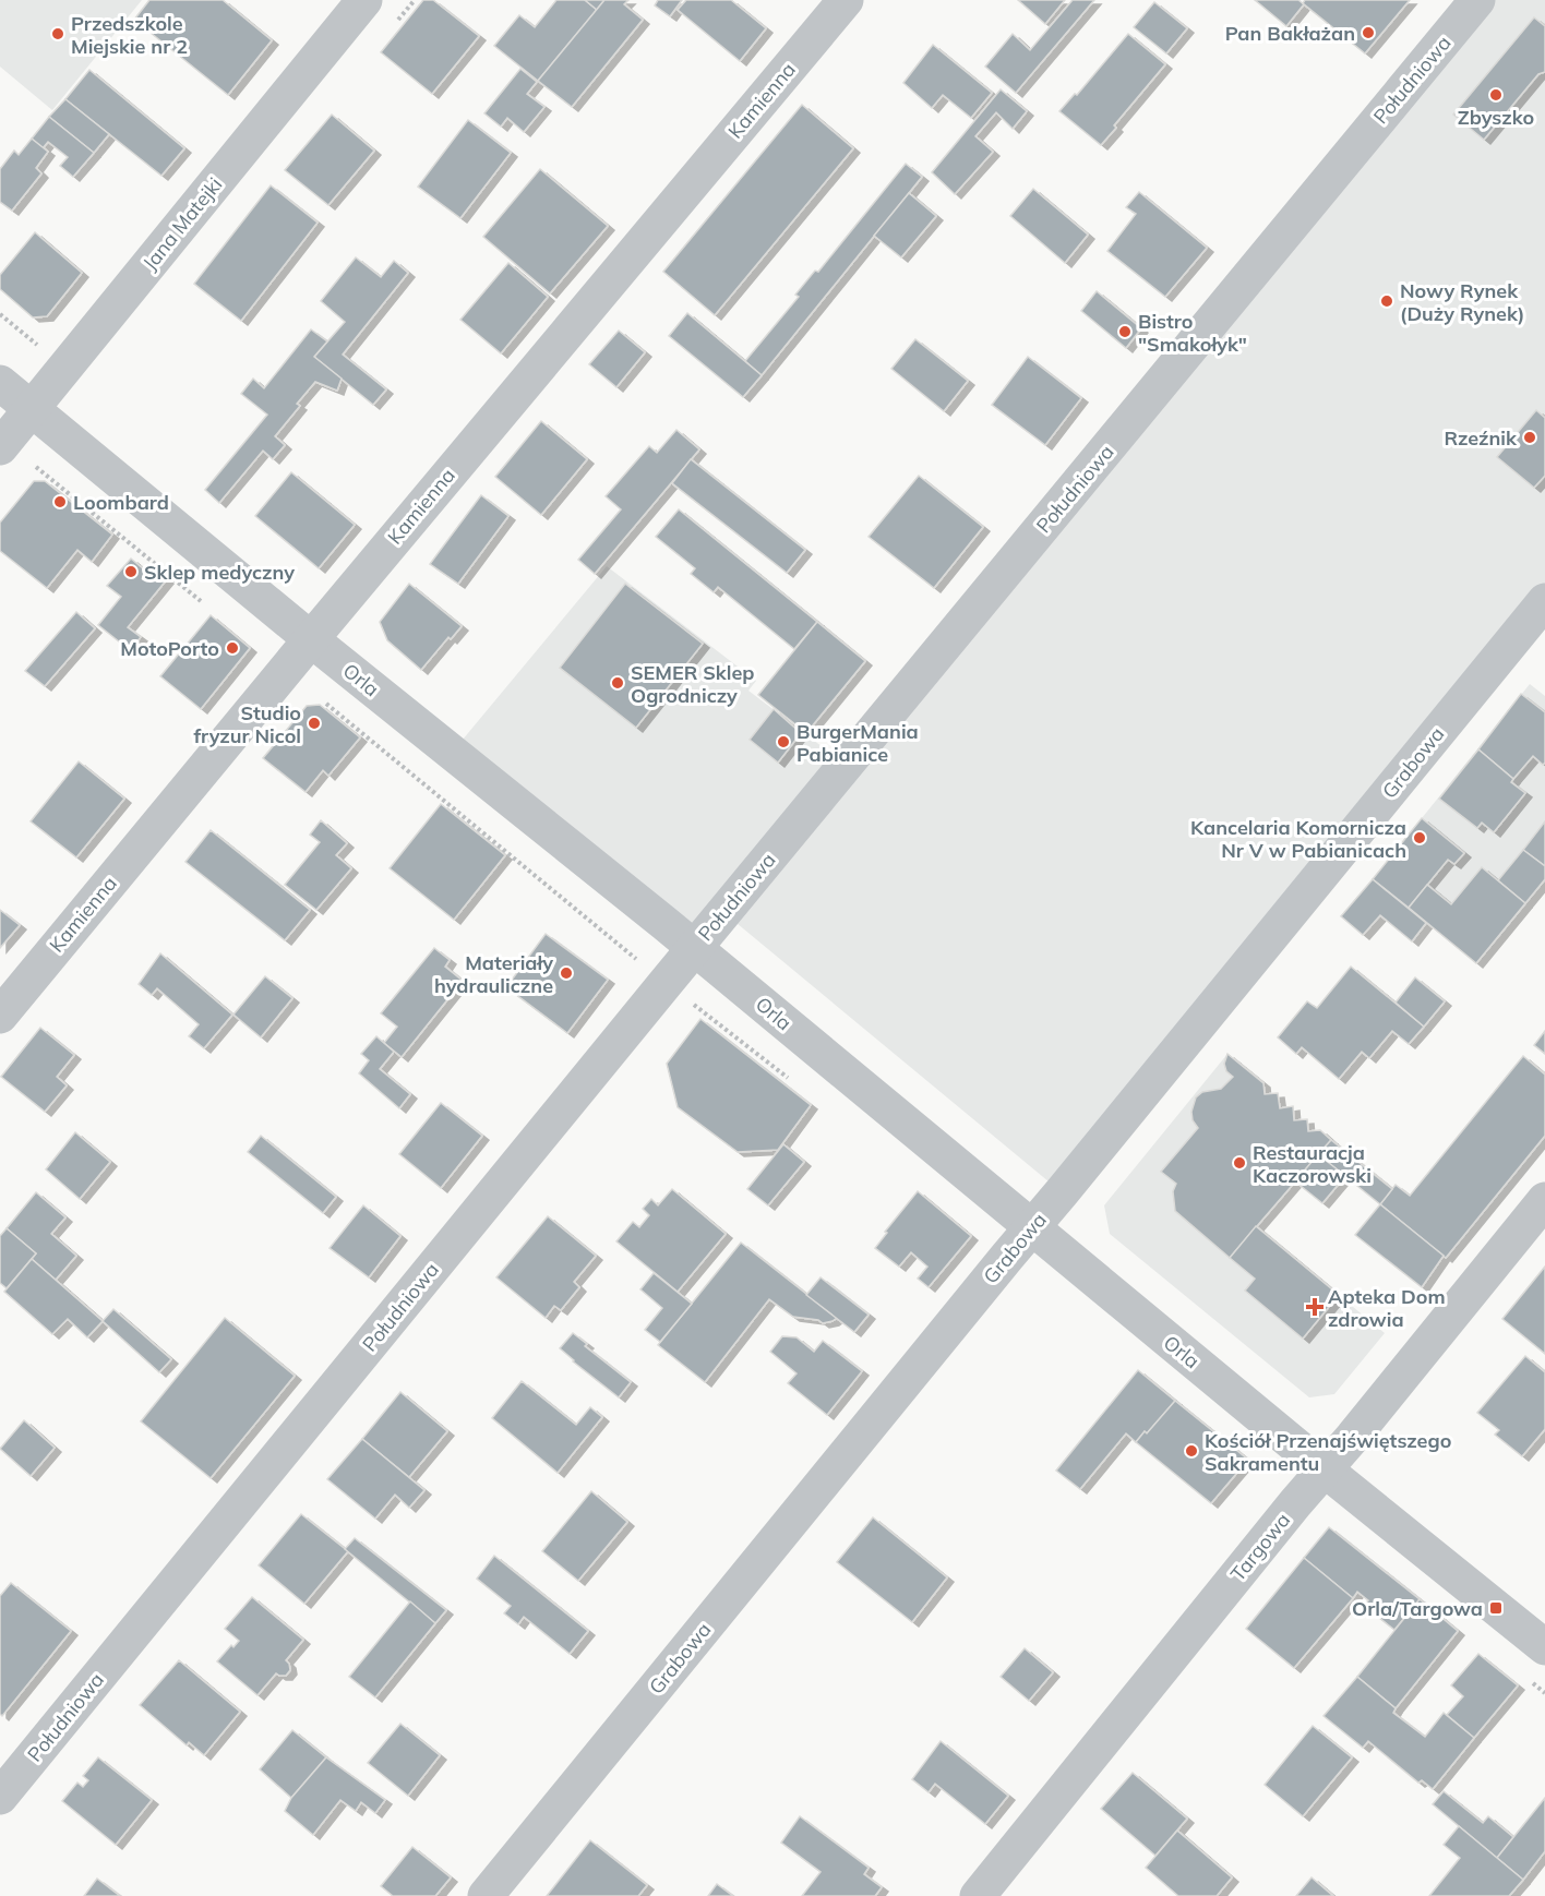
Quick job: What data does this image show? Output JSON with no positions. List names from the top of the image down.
{
  "streets": {
    "street": [
      "Południowa",
      "Kamienna",
      "Jana Matejki",
      "Orla",
      "Grabowa",
      "Targowa"
    ]
  },
  "crossings": [
    ["Południowa", "Orla"],
    ["Kamienna", "Orla"],
    ["Jana Matejki", "Orla"],
    ["Orla", "Grabowa"],
    ["Orla", "Targowa"]
  ],
  "places": {
    "other": [
      "Pan Bakłażan",
      "Przedszkole Miejskie nr 2",
      "Zbyszko",
      "Nowy Rynek (Duży Rynek)",
      "Bistro \"Smakołyk\"",
      "Rzeźnik",
      "Loombard",
      "Sklep medyczny",
      "MotoPorto",
      "SEMER Sklep Ogrodniczy",
      "Studio fryzur Nicol",
      "BurgerMania Pabianice",
      "Kancelaria Komornicza Nr V w Pabianicach",
      "Materiały hydrauliczne",
      "Restauracja Kaczorowski",
      "Kościół Przenajświętszego Sakramentu"
    ],
    "health": ["Apteka Dom zdrowia"],
    "transit": ["Orla/Targowa"]
  }
}
